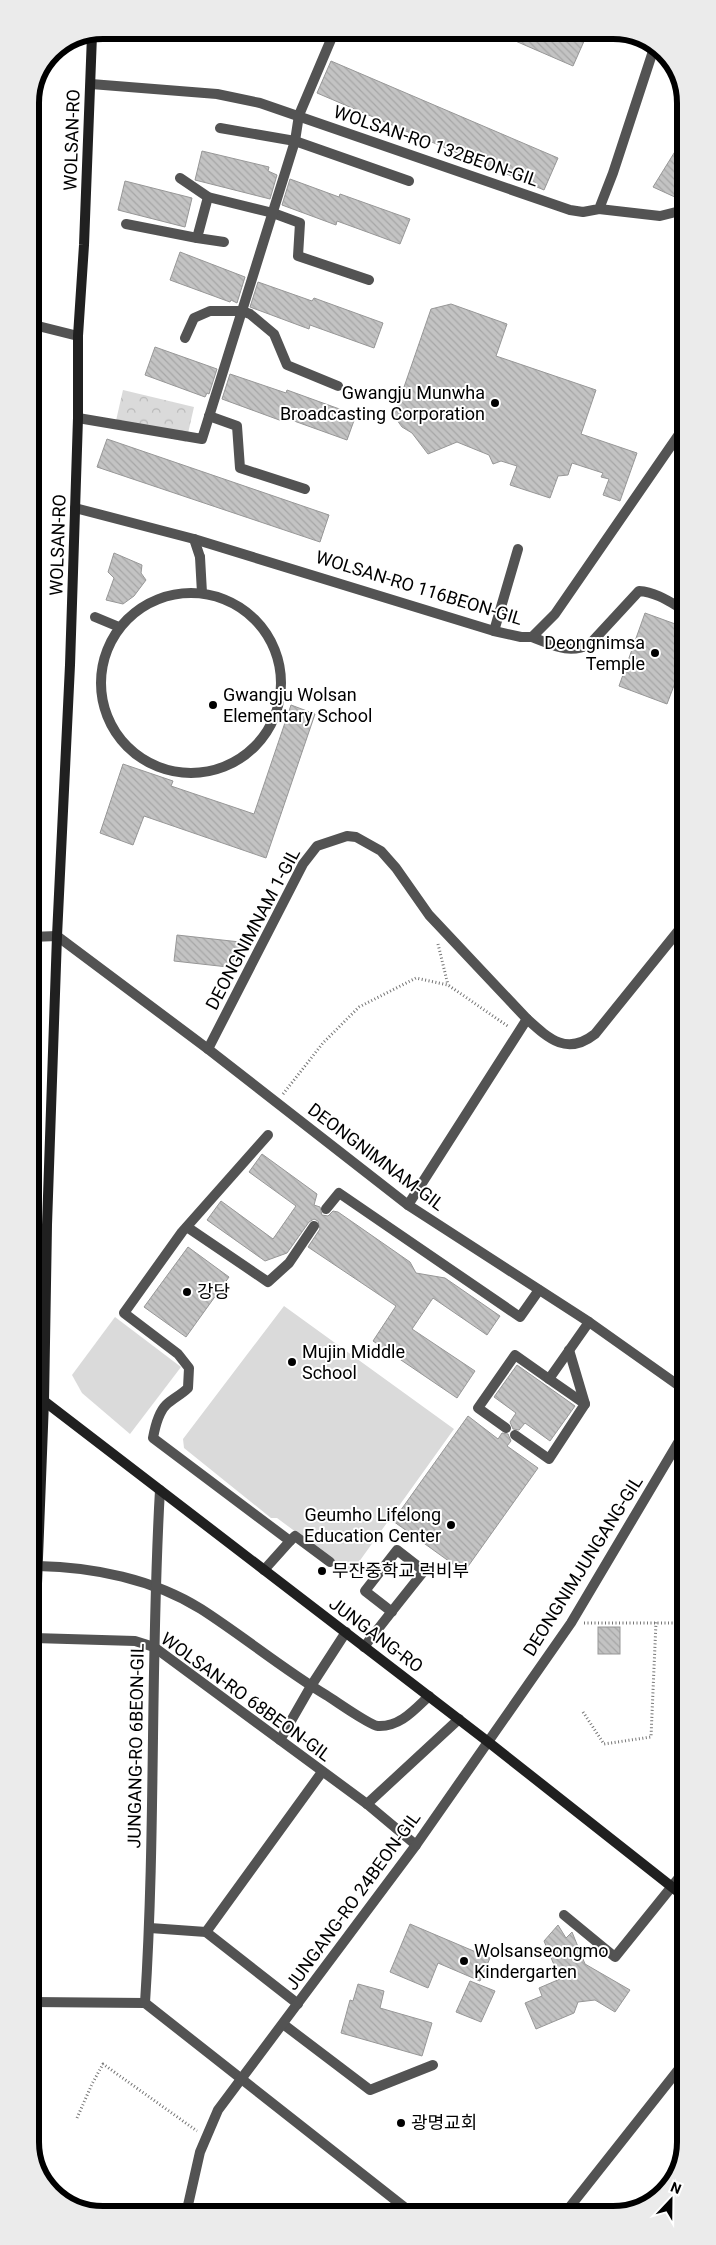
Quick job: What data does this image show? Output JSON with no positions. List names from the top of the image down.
{
  "streets": {
    "street": [
      "WOLSAN-RO",
      "WOLSAN-RO 132BEON-GIL",
      "WOLSAN-RO 116BEON-GIL",
      "DEONGNIMNAM 1-GIL",
      "DEONGNIMNAM-GIL",
      "DEONGNIMJUNGANG-GIL",
      "JUNGANG-RO",
      "WOLSAN-RO 68BEON-GIL",
      "JUNGANG-RO 6BEON-GIL",
      "JUNGANG-RO 24BEON-GIL"
    ]
  },
  "crossings": [
    ["WOLSAN-RO", "WOLSAN-RO 132BEON-GIL"],
    ["WOLSAN-RO", "WOLSAN-RO 116BEON-GIL"],
    ["WOLSAN-RO", "DEONGNIMNAM-GIL"],
    ["WOLSAN-RO", "JUNGANG-RO"],
    ["DEONGNIMNAM 1-GIL", "DEONGNIMNAM-GIL"],
    ["DEONGNIMJUNGANG-GIL", "JUNGANG-RO"],
    ["DEONGNIMJUNGANG-GIL", "JUNGANG-RO 24BEON-GIL"],
    ["JUNGANG-RO", "JUNGANG-RO 6BEON-GIL"],
    ["JUNGANG-RO", "JUNGANG-RO 24BEON-GIL"],
    ["WOLSAN-RO 68BEON-GIL", "JUNGANG-RO 6BEON-GIL"],
    ["WOLSAN-RO 68BEON-GIL", "JUNGANG-RO 24BEON-GIL"]
  ],
  "places": [
    "Gwangju Munwha Broadcasting Corporation",
    "Deongnimsa Temple",
    "Gwangju Wolsan Elementary School",
    "강당",
    "Mujin Middle School",
    "Geumho Lifelong Education Center",
    "무잔중학교 럭비부",
    "Wolsanseongmo Kindergarten",
    "광명교회"
  ],
  "north": "top"
}
